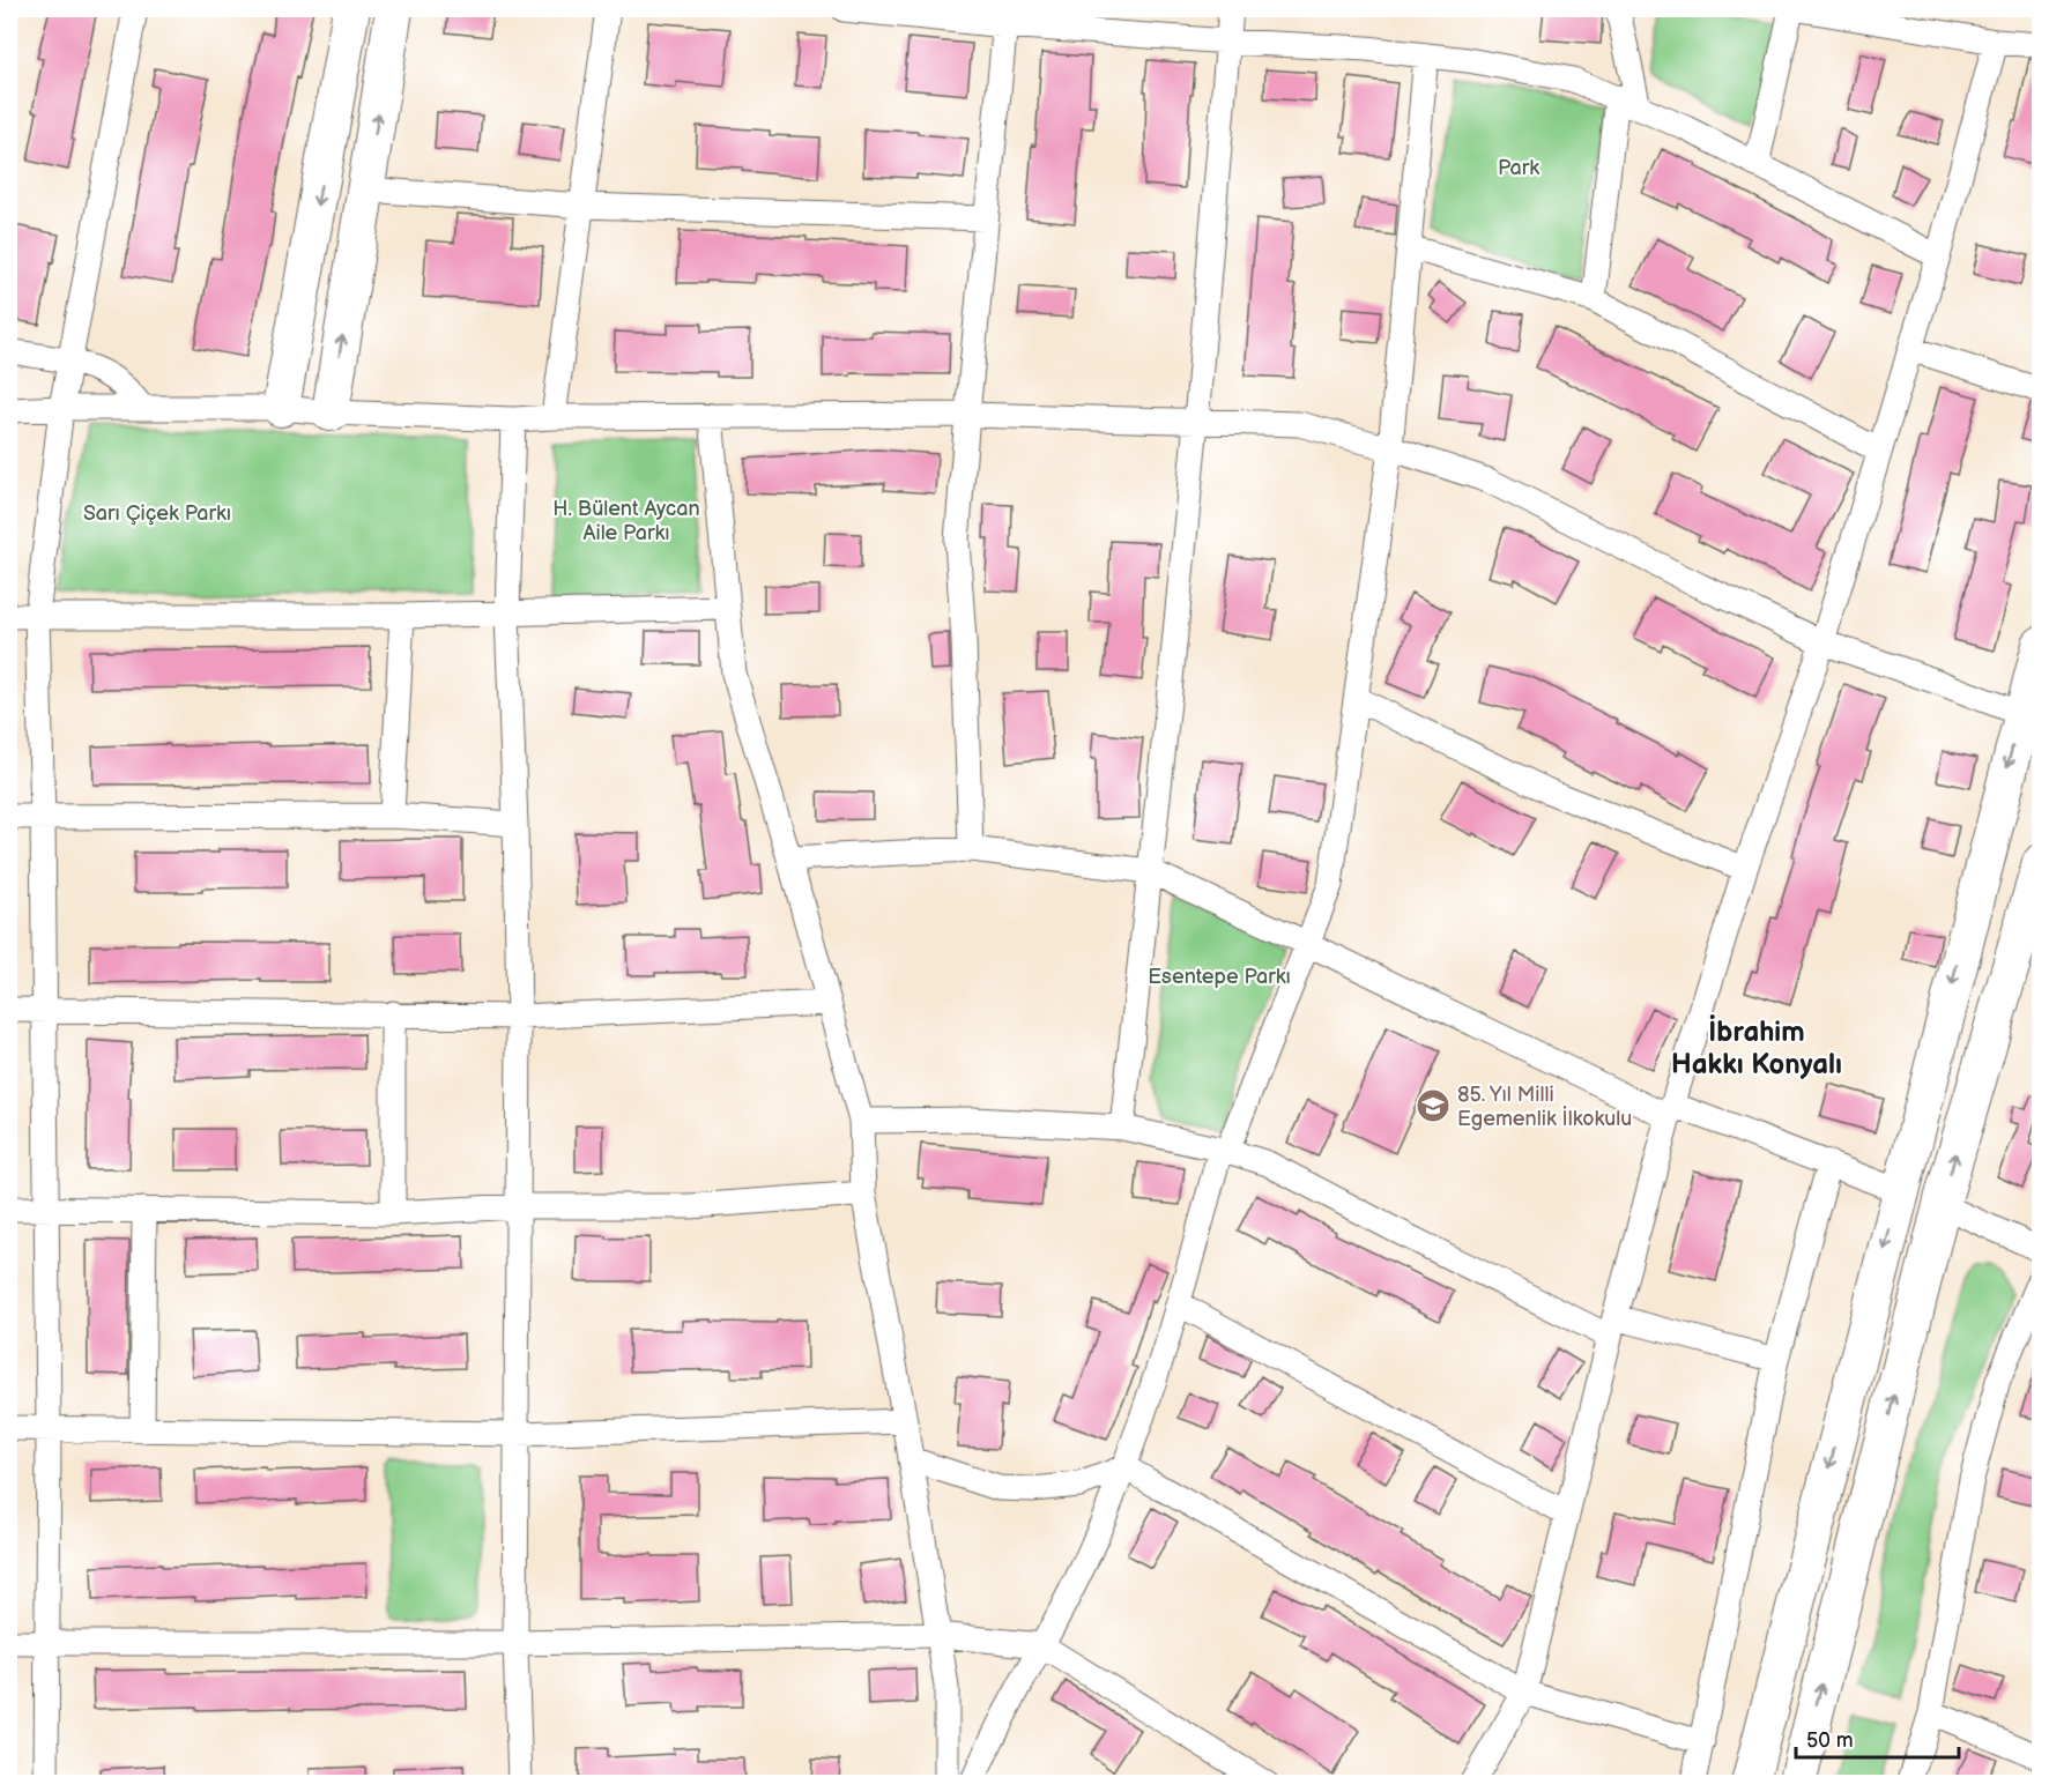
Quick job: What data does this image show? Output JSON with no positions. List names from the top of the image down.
{
  "districts": ["İbrahim Hakkı Konyalı"],
  "parks": [
    "Park",
    "H. Bülent Aycan Aile Parkı",
    "Sarı Çiçek Parkı",
    "Esentepe Parkı"
  ],
  "places": {
    "school or university": ["85. Yıl Milli Egemenlik İlkokulu"]
  },
  "scale_bar": "50 m"
}
